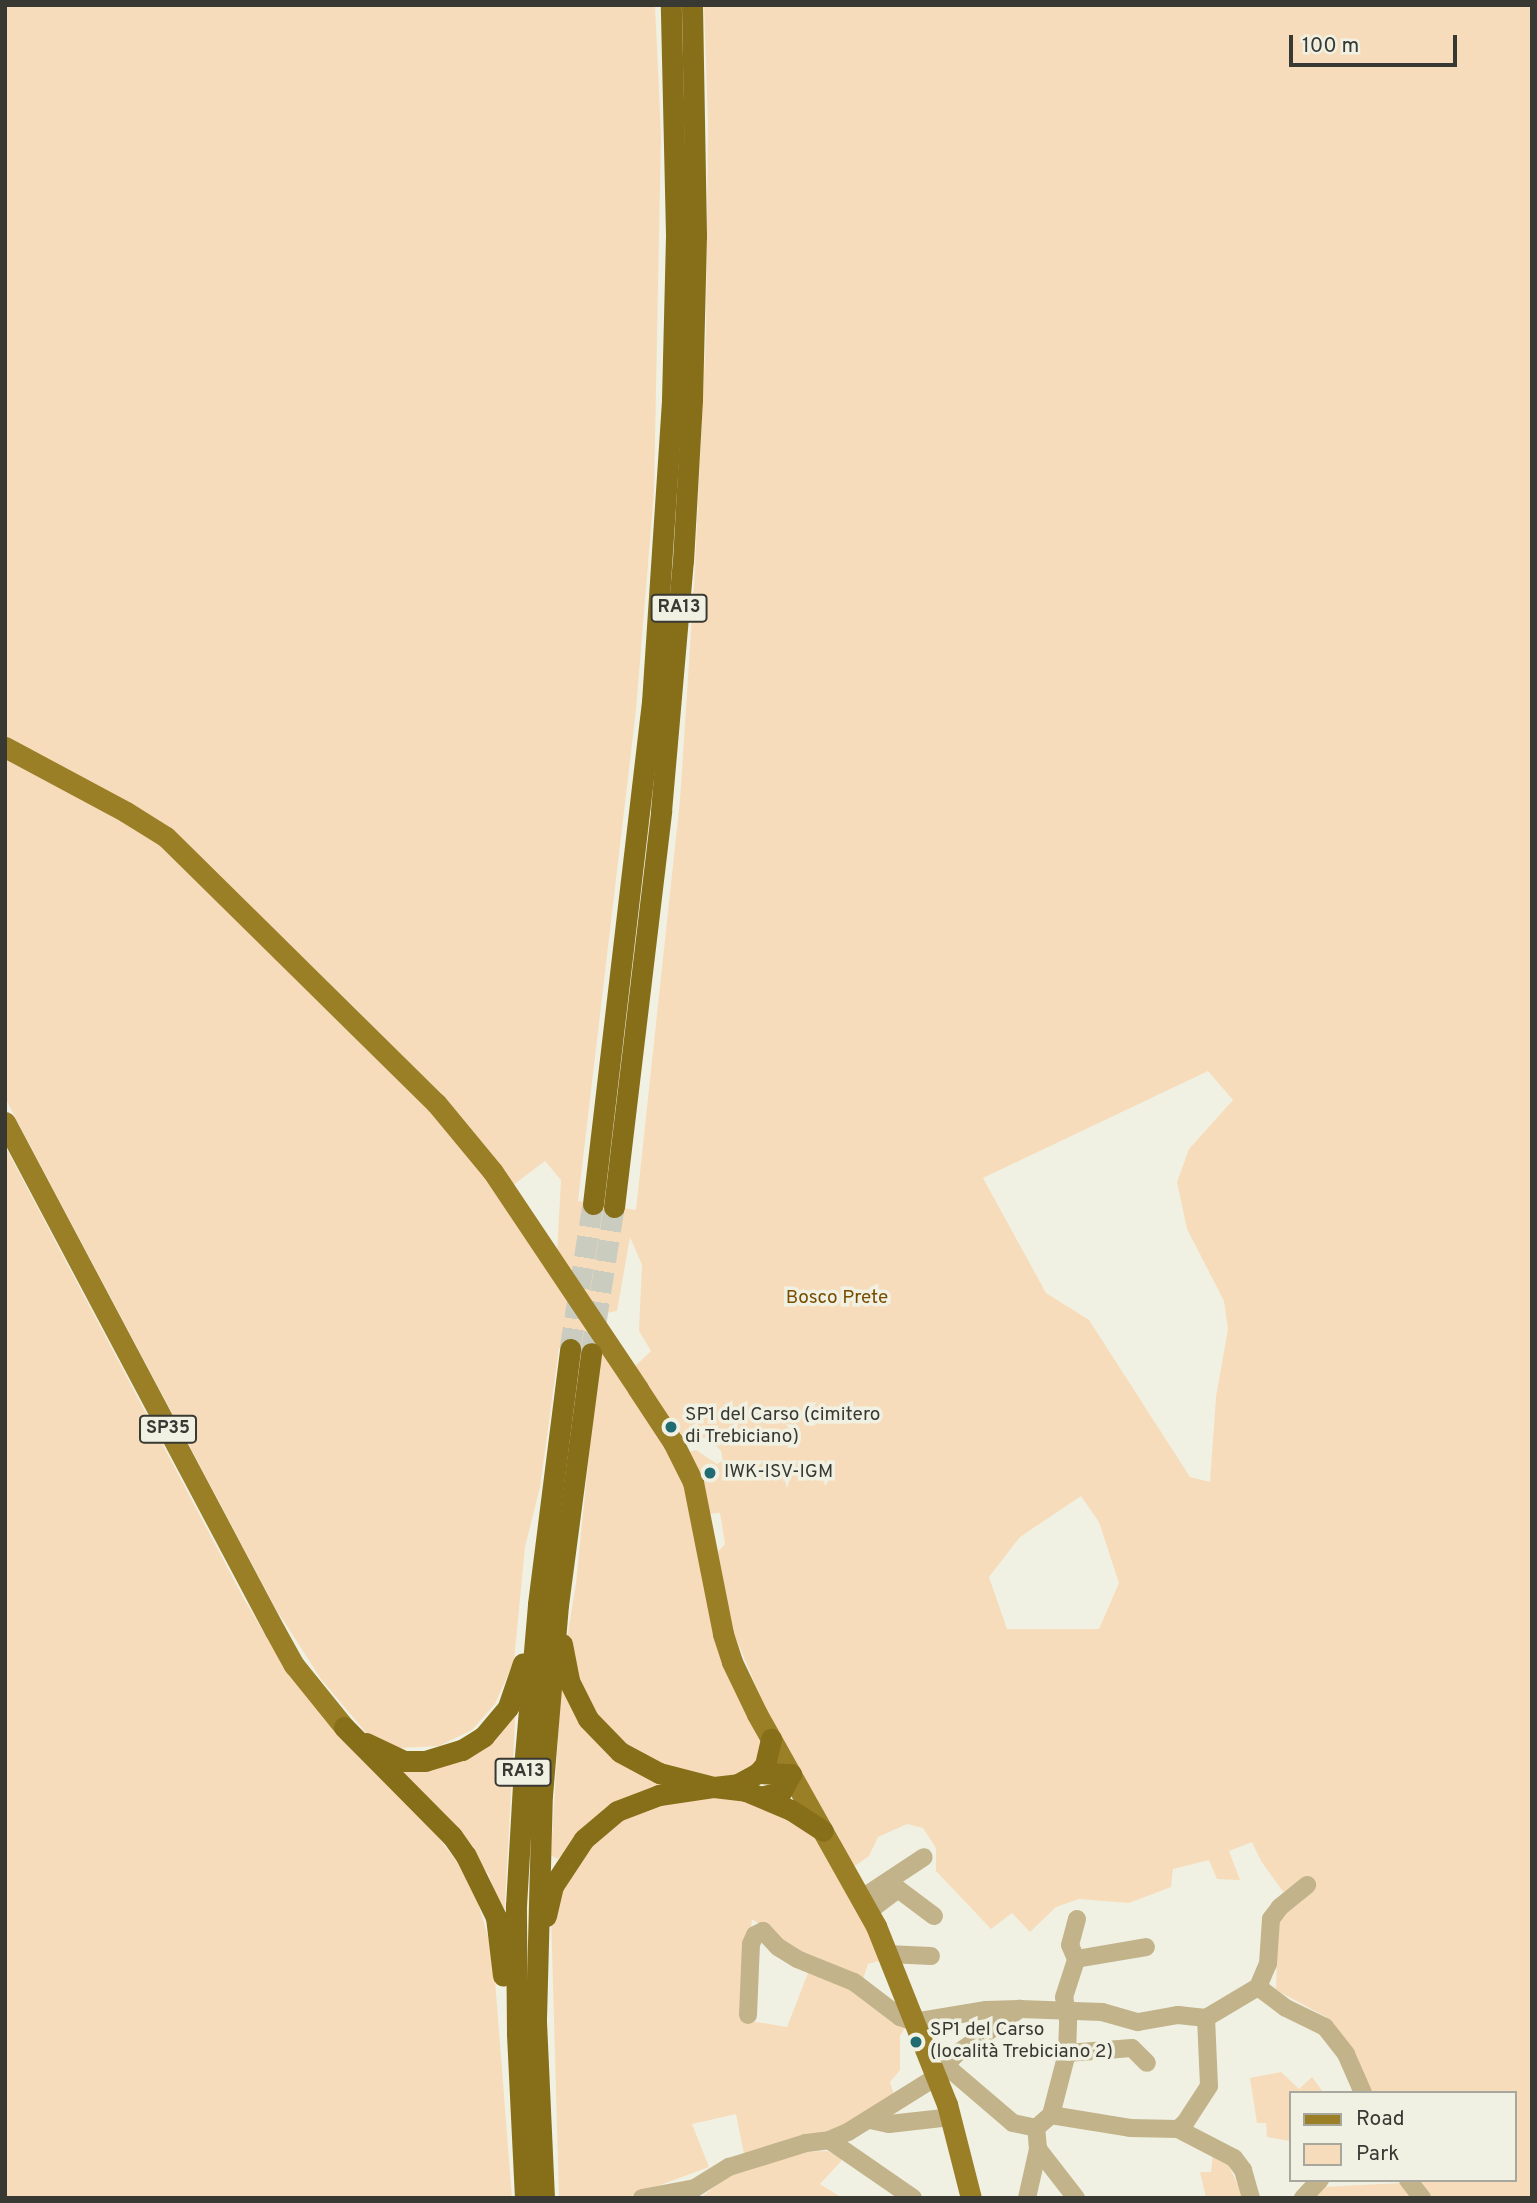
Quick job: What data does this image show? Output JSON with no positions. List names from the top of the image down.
{
  "streets": {
    "highway": ["RA13"],
    "main road": ["SP35"]
  },
  "parks": ["Bosco Prete"],
  "places": ["SP1 del Carso (cimitero di Trebiciano)", "IWK-ISV-IGM", "SP1 del Carso (località Trebiciano 2)"],
  "legend": ["Road", "Park"],
  "scale_bar": "100 m"
}
